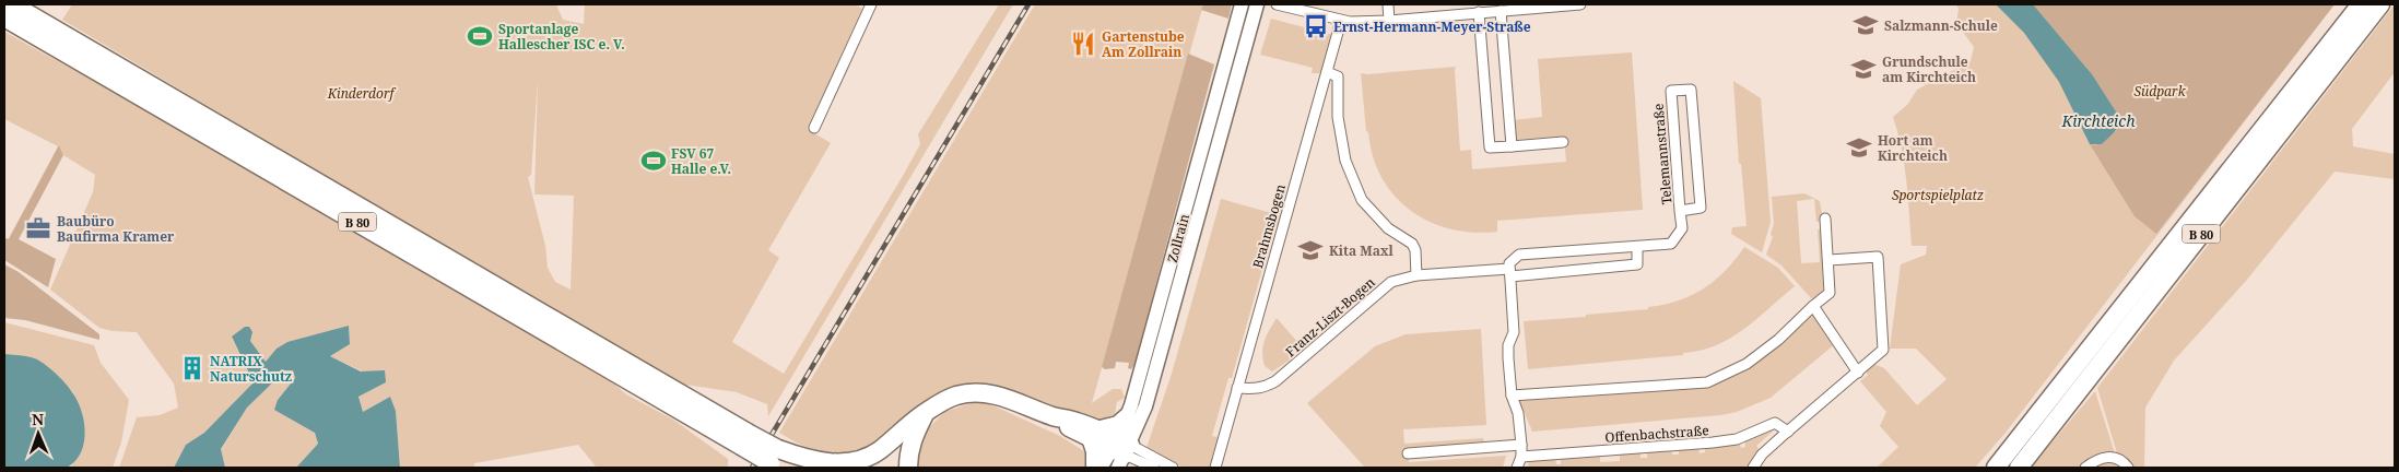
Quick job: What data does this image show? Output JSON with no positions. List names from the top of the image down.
{
  "streets": {
    "highway": ["B 80"],
    "main road": ["Zollrain"],
    "street": [
      "Telemannstraße",
      "Brahmsbogen",
      "Franz-Liszt-Bogen",
      "Offenbachstraße"
    ]
  },
  "crossings": [
    ["Telemannstraße", "Franz-Liszt-Bogen"],
    ["Brahmsbogen", "Franz-Liszt-Bogen"]
  ],
  "water": ["Kirchteich"],
  "parks": ["Südpark", "Kinderdorf", "Sportspielplatz"],
  "places": {
    "school or university": [
      "Salzmann-Schule",
      "Grundschule am Kirchteich",
      "Hort am Kirchteich",
      "Kita Maxl"
    ],
    "bus stop": ["Ernst-Hermann-Meyer-Straße"],
    "sports": ["Sportanlage Hallescher ISC e. V.", "FSV 67 Halle e.V."],
    "restaurant": ["Gartenstube Am Zollrain"],
    "office": ["Baubüro Baufirma Kramer"],
    "building": ["NATRIX Naturschutz"]
  },
  "north": "top"
}
